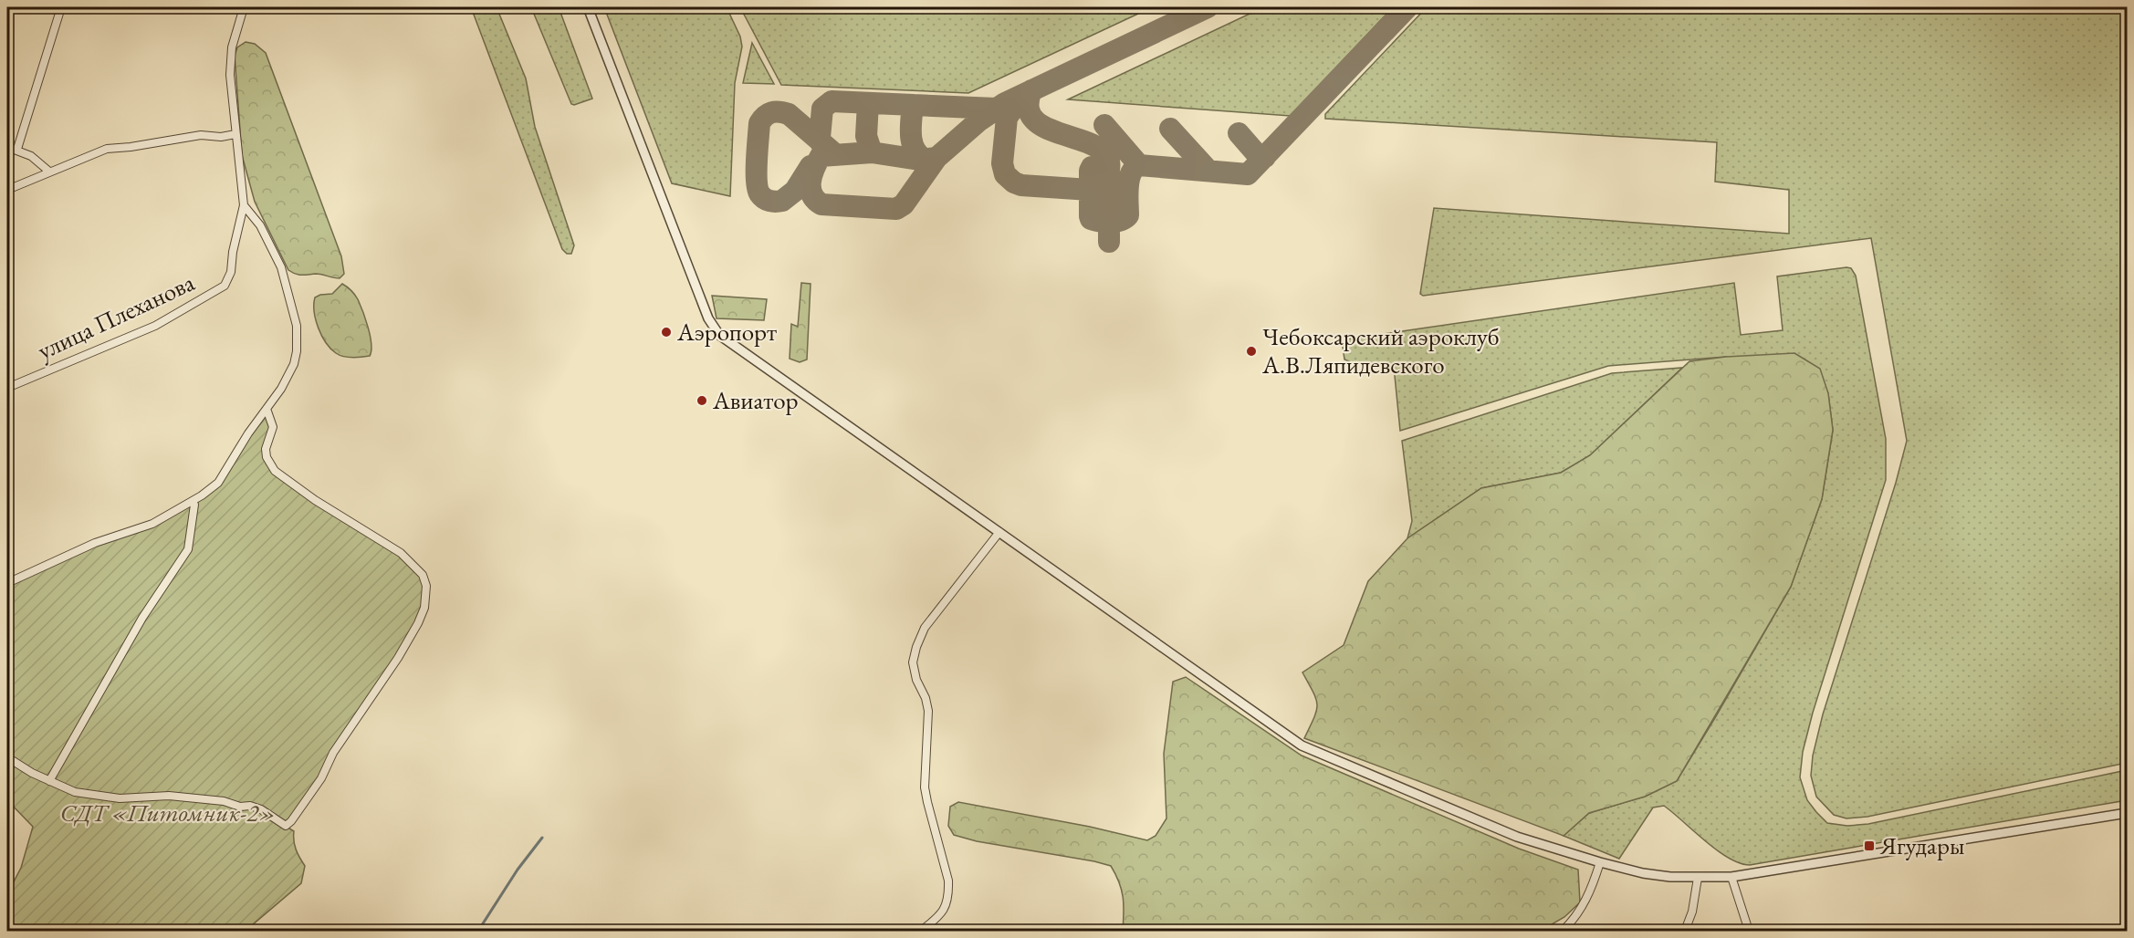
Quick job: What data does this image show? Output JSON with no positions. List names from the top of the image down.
{
  "streets": {
    "street": ["улица Плеханова"]
  },
  "parks": ["СДТ «Питомник-2»"],
  "places": {
    "other": ["Аэропорт", "Чебоксарский аэроклуб А.В.Ляпидевского", "Авиатор"],
    "transit": ["Ягудары"]
  }
}
